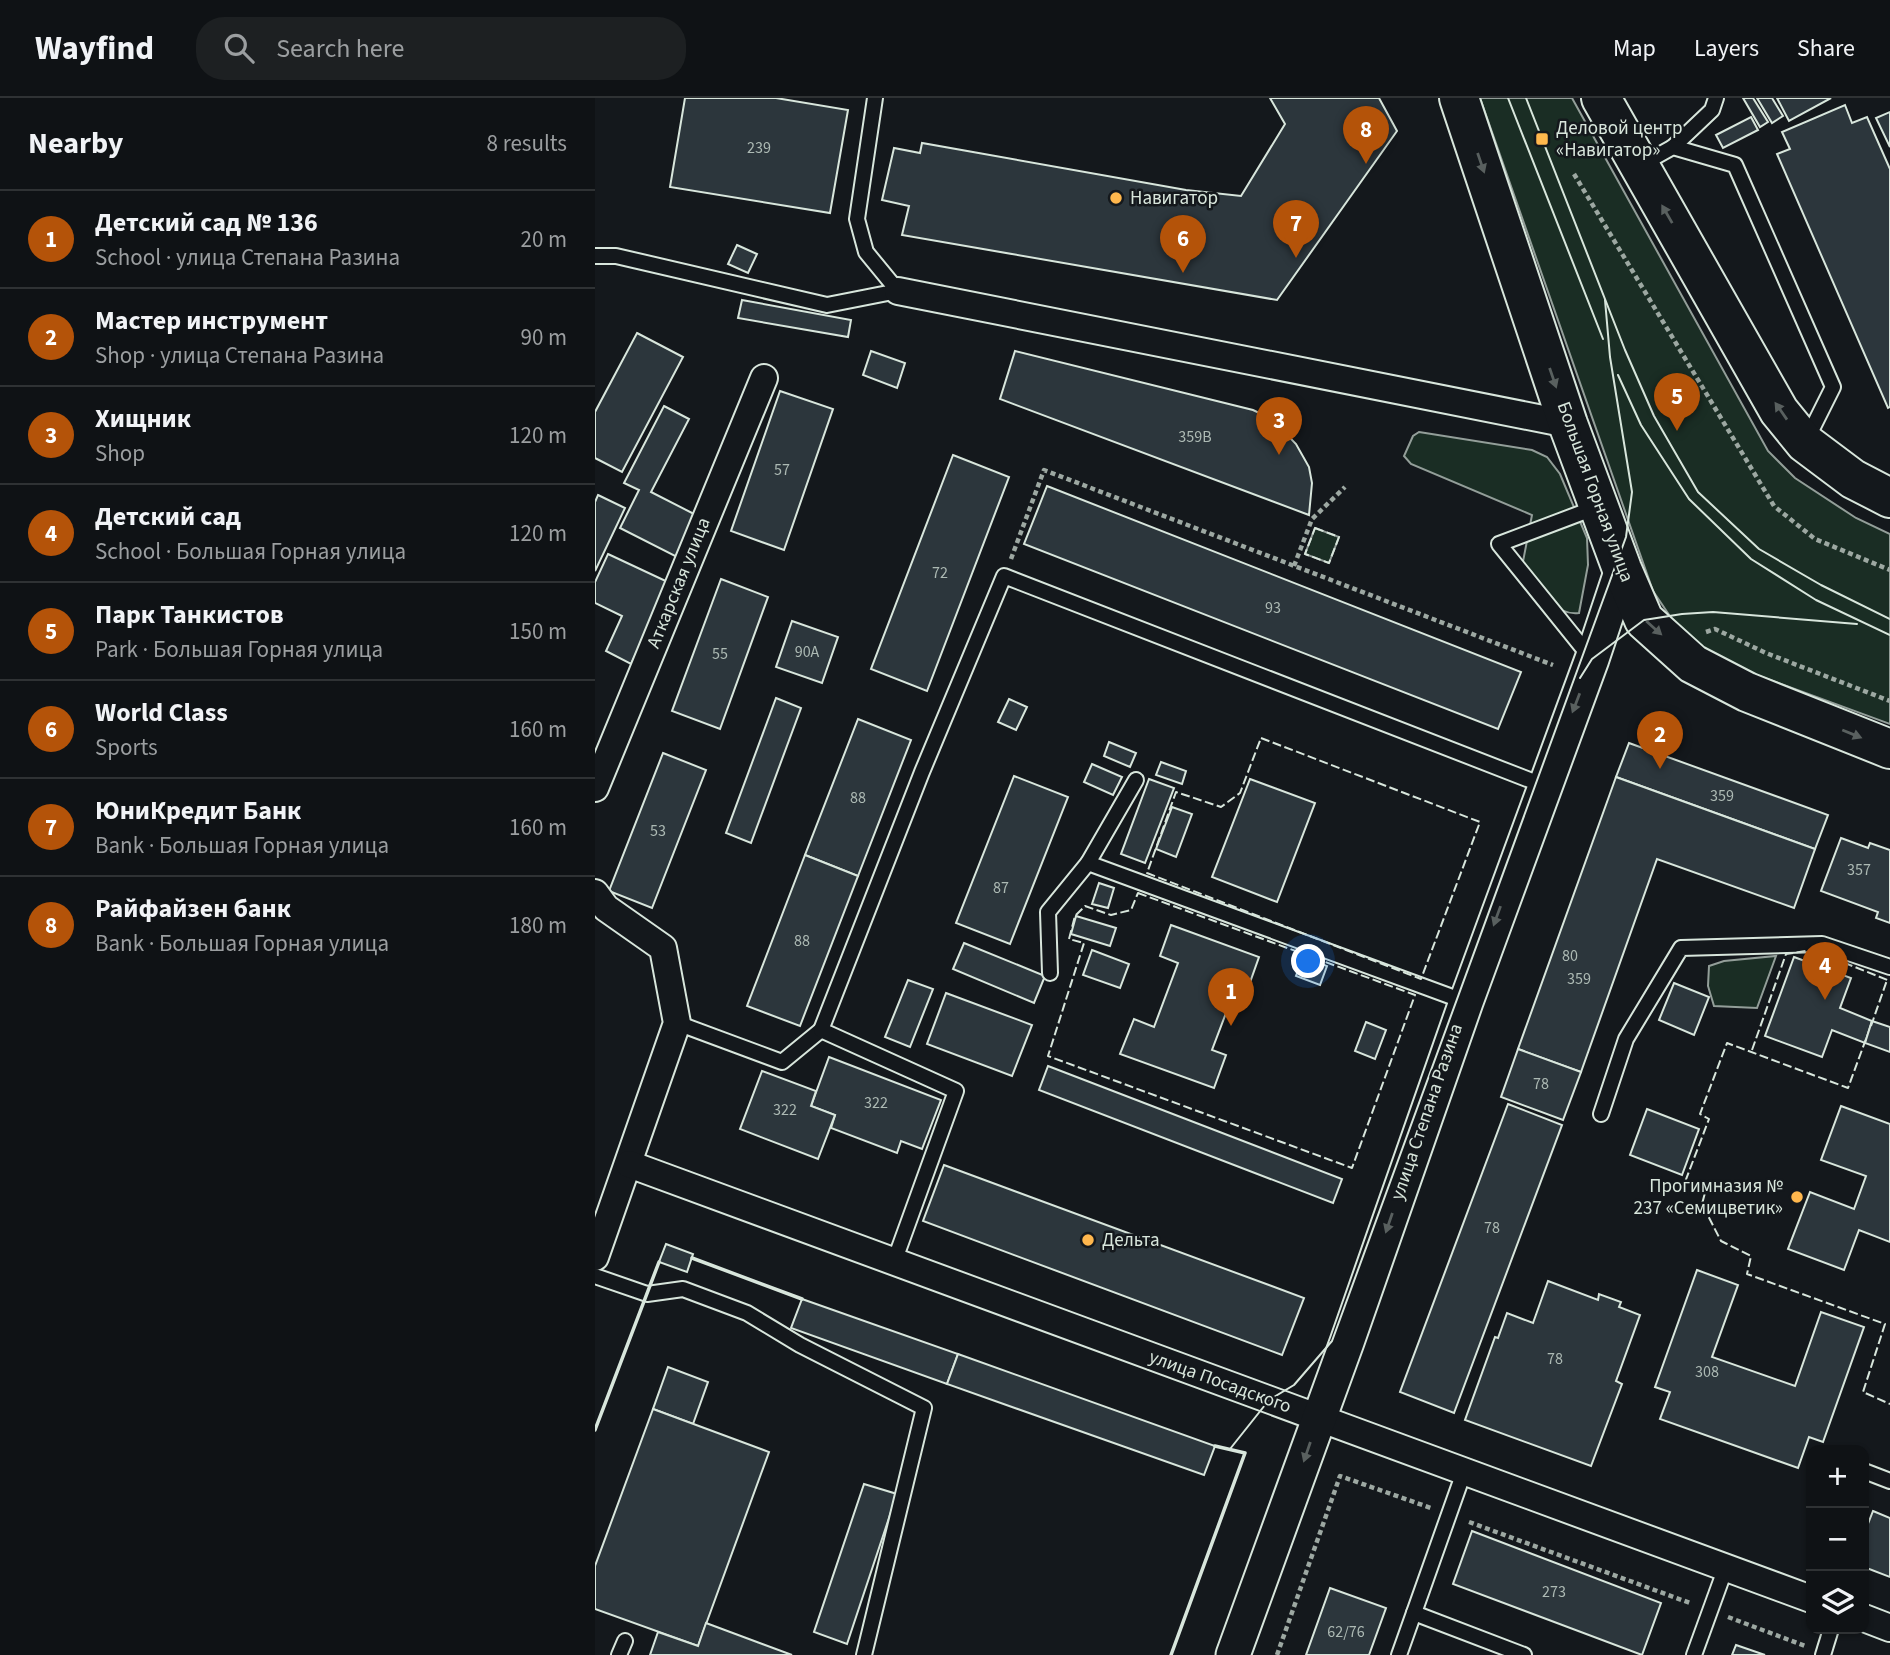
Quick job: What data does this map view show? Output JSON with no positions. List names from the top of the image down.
{
  "streets": {
    "main road": ["Большая Горная улица"],
    "street": ["Аткарская улица", "улица Степана Разина", "улица Посадского"]
  },
  "crossings": [
    ["Большая Горная улица", "улица Степана Разина"],
    ["улица Степана Разина", "улица Посадского"]
  ],
  "one_way": ["улица Степана Разина"],
  "places": {
    "transit": ["Деловой центр «Навигатор»"],
    "other": ["Навигатор", "Прогимназия № 237 «Семицветик»", "Дельта"]
  },
  "house_numbers": [
    "239",
    "359В",
    "57",
    "72",
    "93",
    "90А",
    "55",
    "359",
    "88",
    "53",
    "357",
    "87",
    "88",
    "80",
    "359",
    "78",
    "322",
    "322",
    "78",
    "78",
    "308",
    "273",
    "62/76"
  ],
  "page": {
    "header": "Wayfind",
    "search": "Search here",
    "nav": ["Map", "Layers", "Share"],
    "heading": ["Nearby", "8 results"],
    "pins": [
      "8",
      "7",
      "6",
      "5",
      "3",
      "2",
      "4",
      "1"
    ],
    "list": [
      {
        "mark": "1",
        "name": "Детский сад № 136",
        "note": "School · улица Степана Разина",
        "value": "20 m"
      },
      {
        "mark": "2",
        "name": "Мастер инструмент",
        "note": "Shop · улица Степана Разина",
        "value": "90 m"
      },
      {
        "mark": "3",
        "name": "Хищник",
        "note": "Shop",
        "value": "120 m"
      },
      {
        "mark": "4",
        "name": "Детский сад",
        "note": "School · Большая Горная улица",
        "value": "120 m"
      },
      {
        "mark": "5",
        "name": "Парк Танкистов",
        "note": "Park · Большая Горная улица",
        "value": "150 m"
      },
      {
        "mark": "6",
        "name": "World Class",
        "note": "Sports",
        "value": "160 m"
      },
      {
        "mark": "7",
        "name": "ЮниКредит Банк",
        "note": "Bank · Большая Горная улица",
        "value": "160 m"
      },
      {
        "mark": "8",
        "name": "Райфайзен банк",
        "note": "Bank · Большая Горная улица",
        "value": "180 m"
      }
    ],
    "map_buttons": ["+", "−"]
  }
}
